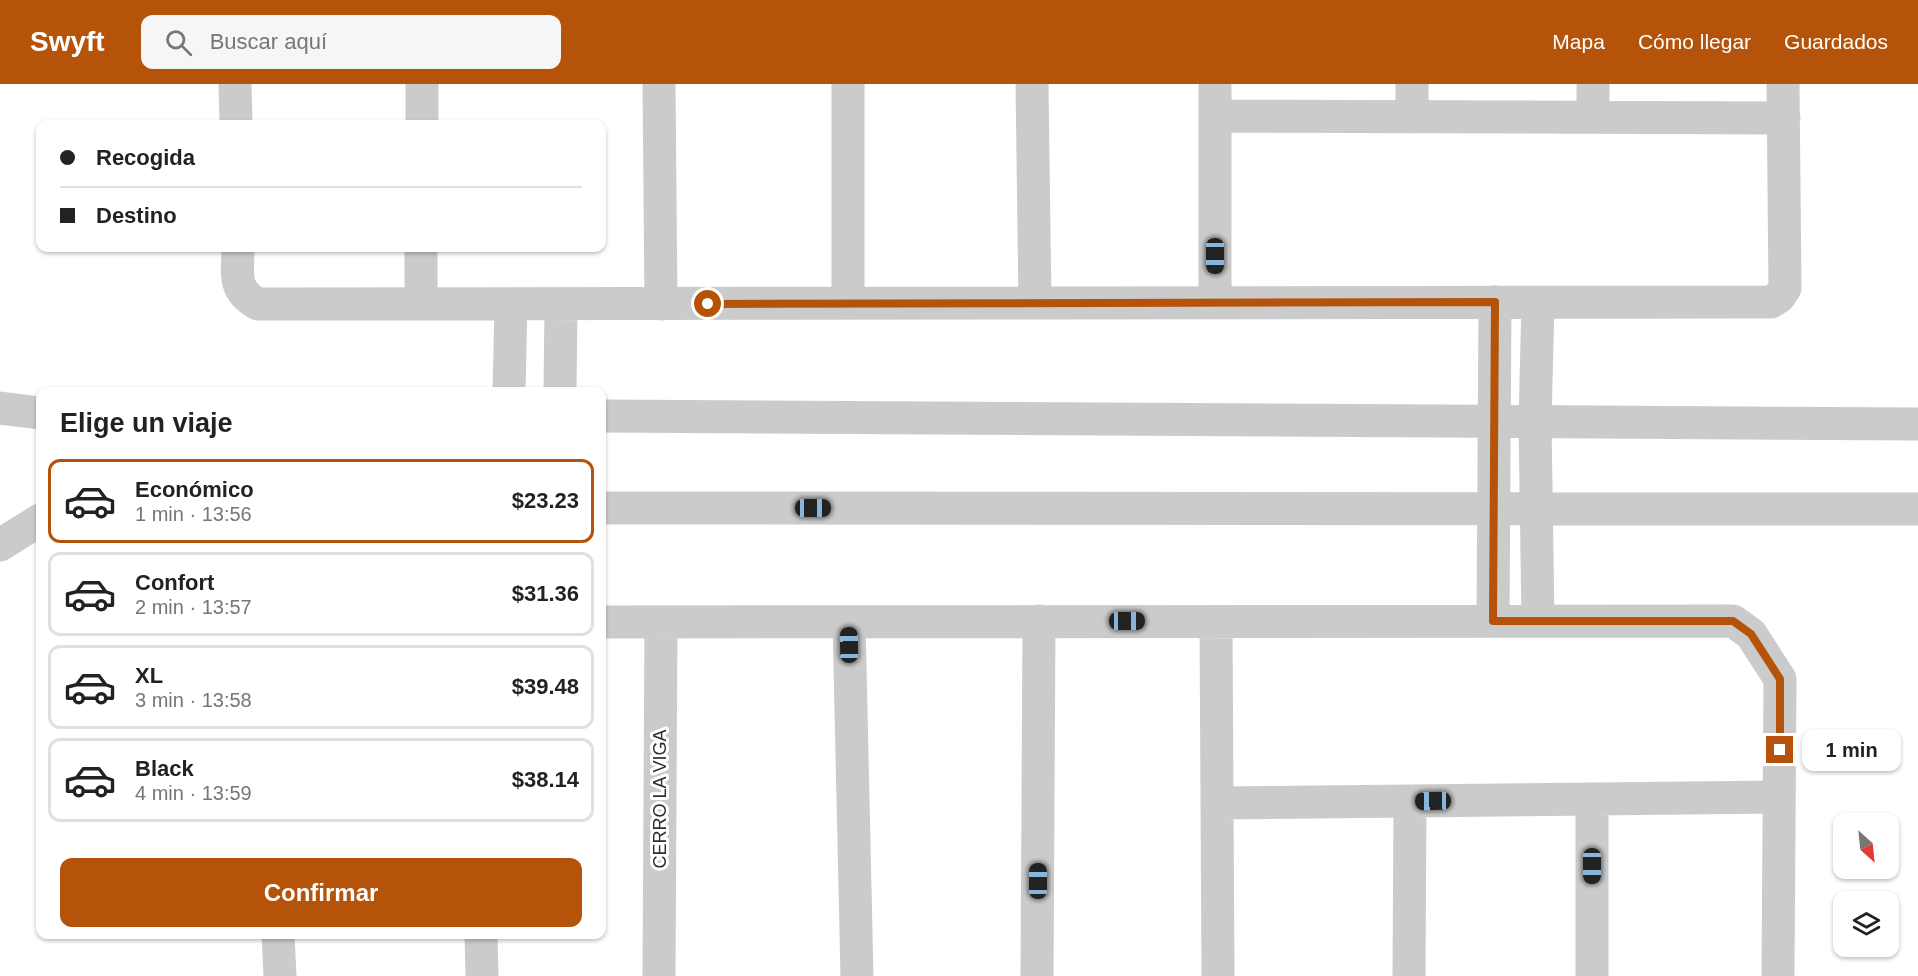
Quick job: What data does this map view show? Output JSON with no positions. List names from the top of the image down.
{
  "streets": {
    "street": ["CERRO LA VIGA"]
  },
  "north": "bottom right",
  "page": {
    "header": "Swyft",
    "search": "Buscar aquí",
    "nav": ["Mapa", "Cómo llegar", "Guardados"],
    "banner": ["Recogida", "Destino"],
    "heading": "Elige un viaje",
    "list": [
      {
        "name": "Económico",
        "note": "1 min · 13:56",
        "value": "$23.23"
      },
      {
        "name": "Confort",
        "note": "2 min · 13:57",
        "value": "$31.36"
      },
      {
        "name": "XL",
        "note": "3 min · 13:58",
        "value": "$39.48"
      },
      {
        "name": "Black",
        "note": "4 min · 13:59",
        "value": "$38.14"
      }
    ],
    "bubble": "1 min",
    "buttons": "Confirmar"
  }
}
